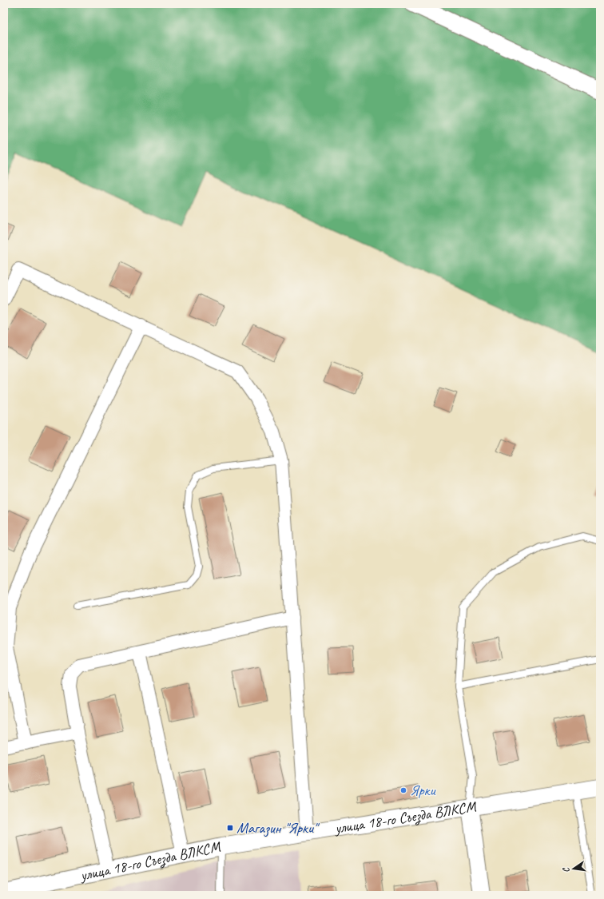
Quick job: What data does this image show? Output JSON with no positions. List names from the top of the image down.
{
  "streets": {
    "street": ["улица 18-го Съезда ВЛКСМ"]
  },
  "places": {
    "other": ["Ярки"],
    "transit": ["Магазин \"Ярки\""]
  },
  "north": "left"
}
